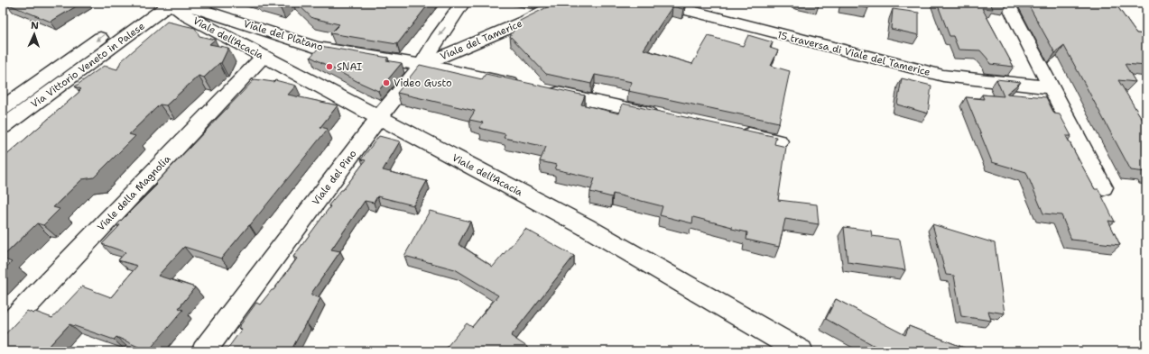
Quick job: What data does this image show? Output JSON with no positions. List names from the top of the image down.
{
  "streets": {
    "street": [
      "Viale del Platano",
      "Viale dell'Acacia",
      "Viale del Tamerice",
      "15 traversa di Viale del Tamerice",
      "Via Vittorio Veneto in Palese",
      "Viale del Pino",
      "Viale della Magnolia"
    ]
  },
  "crossings": [
    ["Viale del Platano", "Viale dell'Acacia"],
    ["Viale del Platano", "Viale del Tamerice"],
    ["Viale del Platano", "Via Vittorio Veneto in Palese"],
    ["Viale del Platano", "Viale del Pino"],
    ["Viale dell'Acacia", "Via Vittorio Veneto in Palese"],
    ["Viale dell'Acacia", "Viale del Pino"],
    ["Viale dell'Acacia", "Viale della Magnolia"],
    ["Viale del Tamerice", "Viale del Pino"]
  ],
  "places": ["SNAI", "Video Gusto"],
  "north": "top"
}
